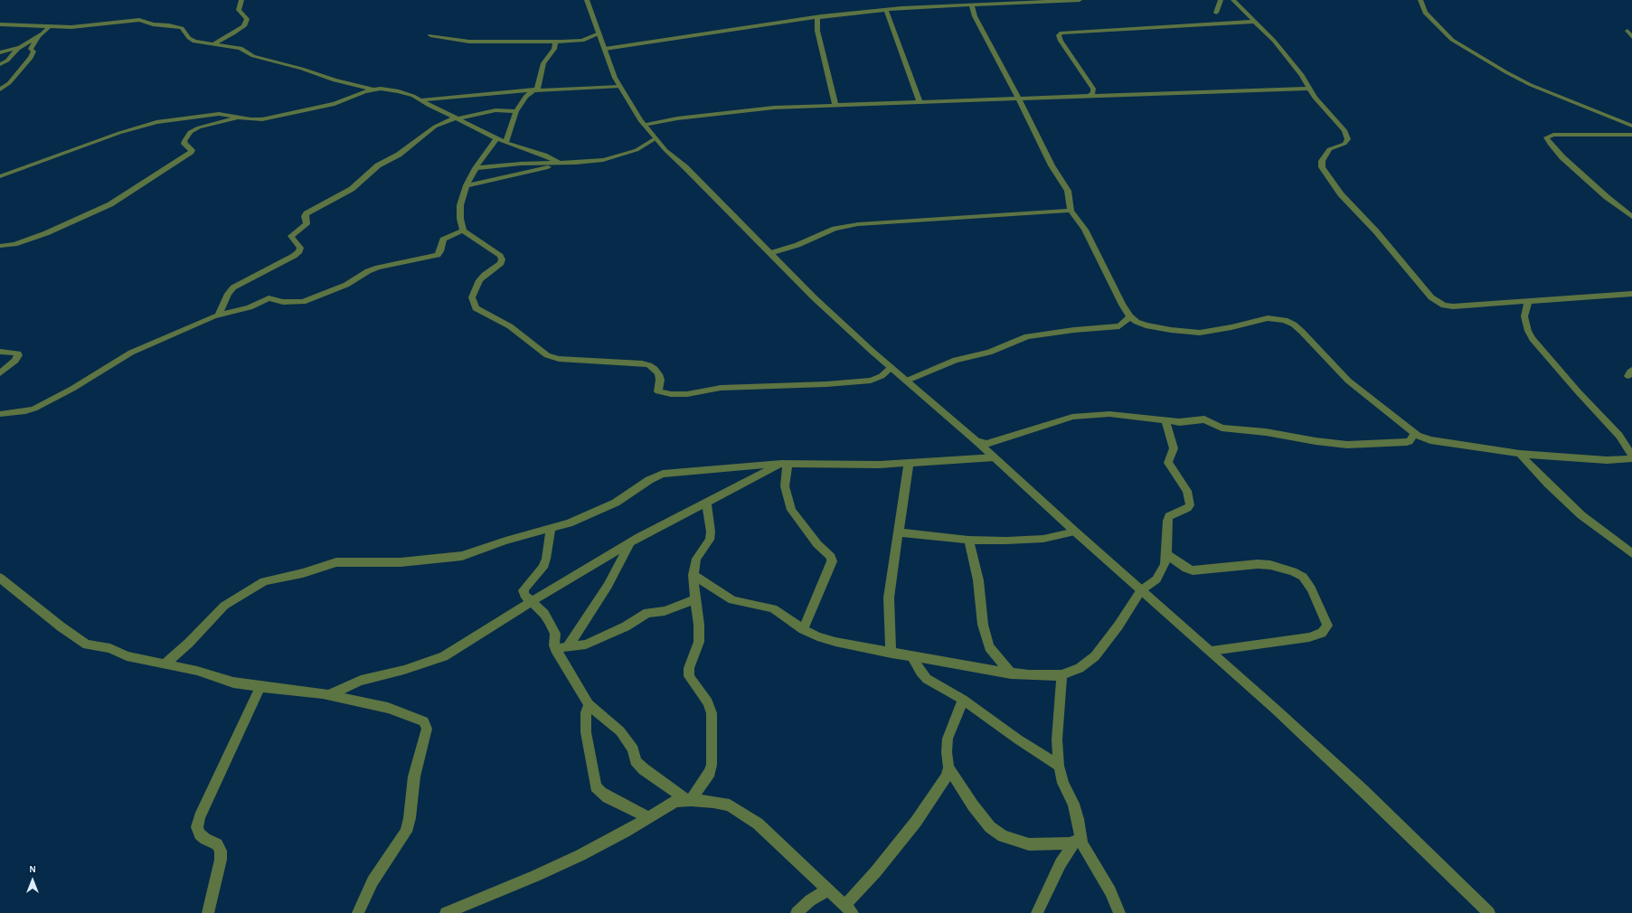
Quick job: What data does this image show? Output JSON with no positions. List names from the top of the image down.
{
  "north": "top"
}
